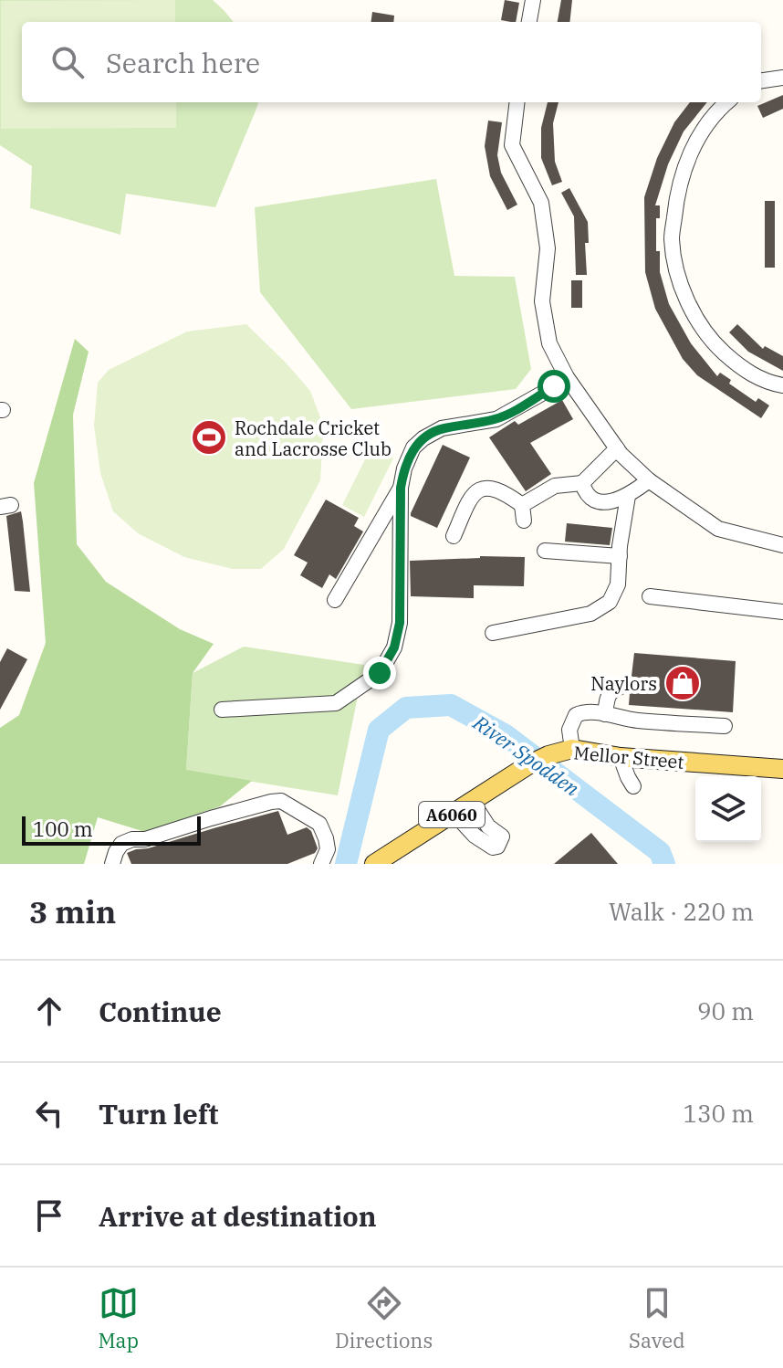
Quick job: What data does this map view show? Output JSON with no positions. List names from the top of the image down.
{
  "streets": {
    "main road": ["Mellor Street", "A6060"]
  },
  "water": ["River Spodden"],
  "places": {
    "sports": ["Rochdale Cricket and Lacrosse Club"],
    "shop": ["Naylors"]
  },
  "scale_bar": "100 m",
  "page": {
    "search": "Search here",
    "scale": "100 m",
    "heading": ["3 min", "Walk · 220 m"],
    "list": [
      ["Continue", "90 m"],
      ["Turn left", "130 m"],
      "Arrive at destination"
    ],
    "nav": ["Map", "Directions", "Saved"]
  }
}
